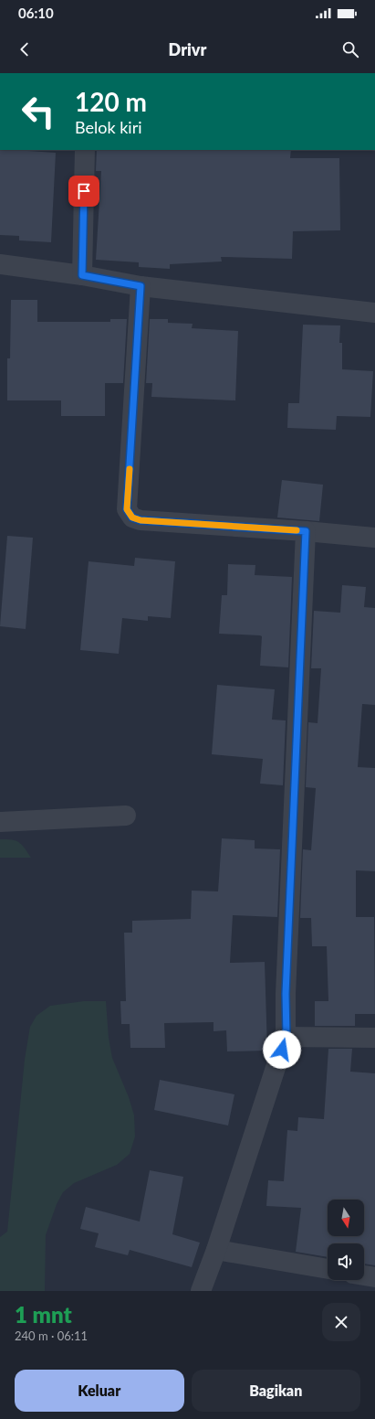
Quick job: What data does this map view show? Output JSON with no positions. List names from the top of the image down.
{
  "north": "bottom",
  "page": {
    "status": "06:10",
    "header": "Drivr",
    "turn": ["120 m", "Belok kiri"],
    "heading": ["1 mnt", "240 m · 06:11"],
    "buttons": ["Keluar", "Bagikan"]
  }
}
